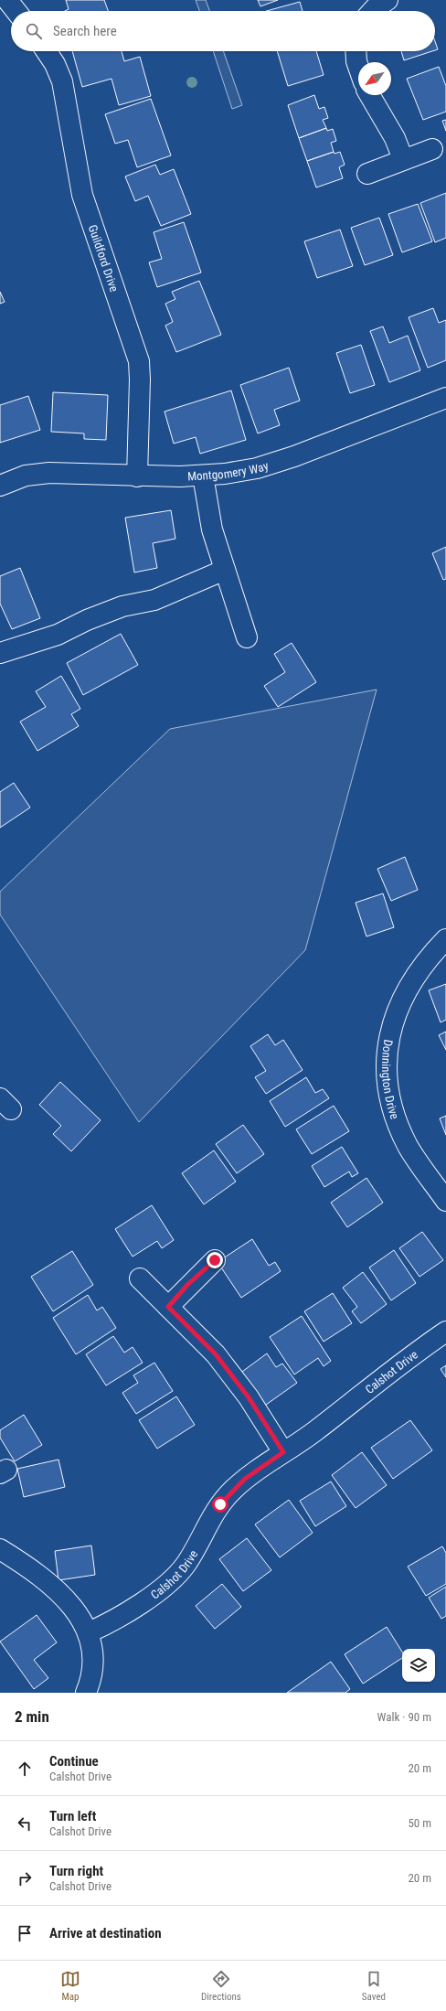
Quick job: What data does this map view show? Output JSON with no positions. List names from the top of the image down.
{
  "streets": {
    "street": [
      "Guildford Drive",
      "Montgomery Way",
      "Donnington Drive",
      "Calshot Drive"
    ]
  },
  "crossings": [
    ["Guildford Drive", "Montgomery Way"]
  ],
  "north": "bottom left",
  "page": {
    "search": "Search here",
    "heading": ["2 min", "Walk · 90 m"],
    "list": [
      ["Continue", "Calshot Drive", "20 m"],
      ["Turn left", "Calshot Drive", "50 m"],
      ["Turn right", "Calshot Drive", "20 m"],
      "Arrive at destination"
    ],
    "nav": ["Map", "Directions", "Saved"]
  }
}
